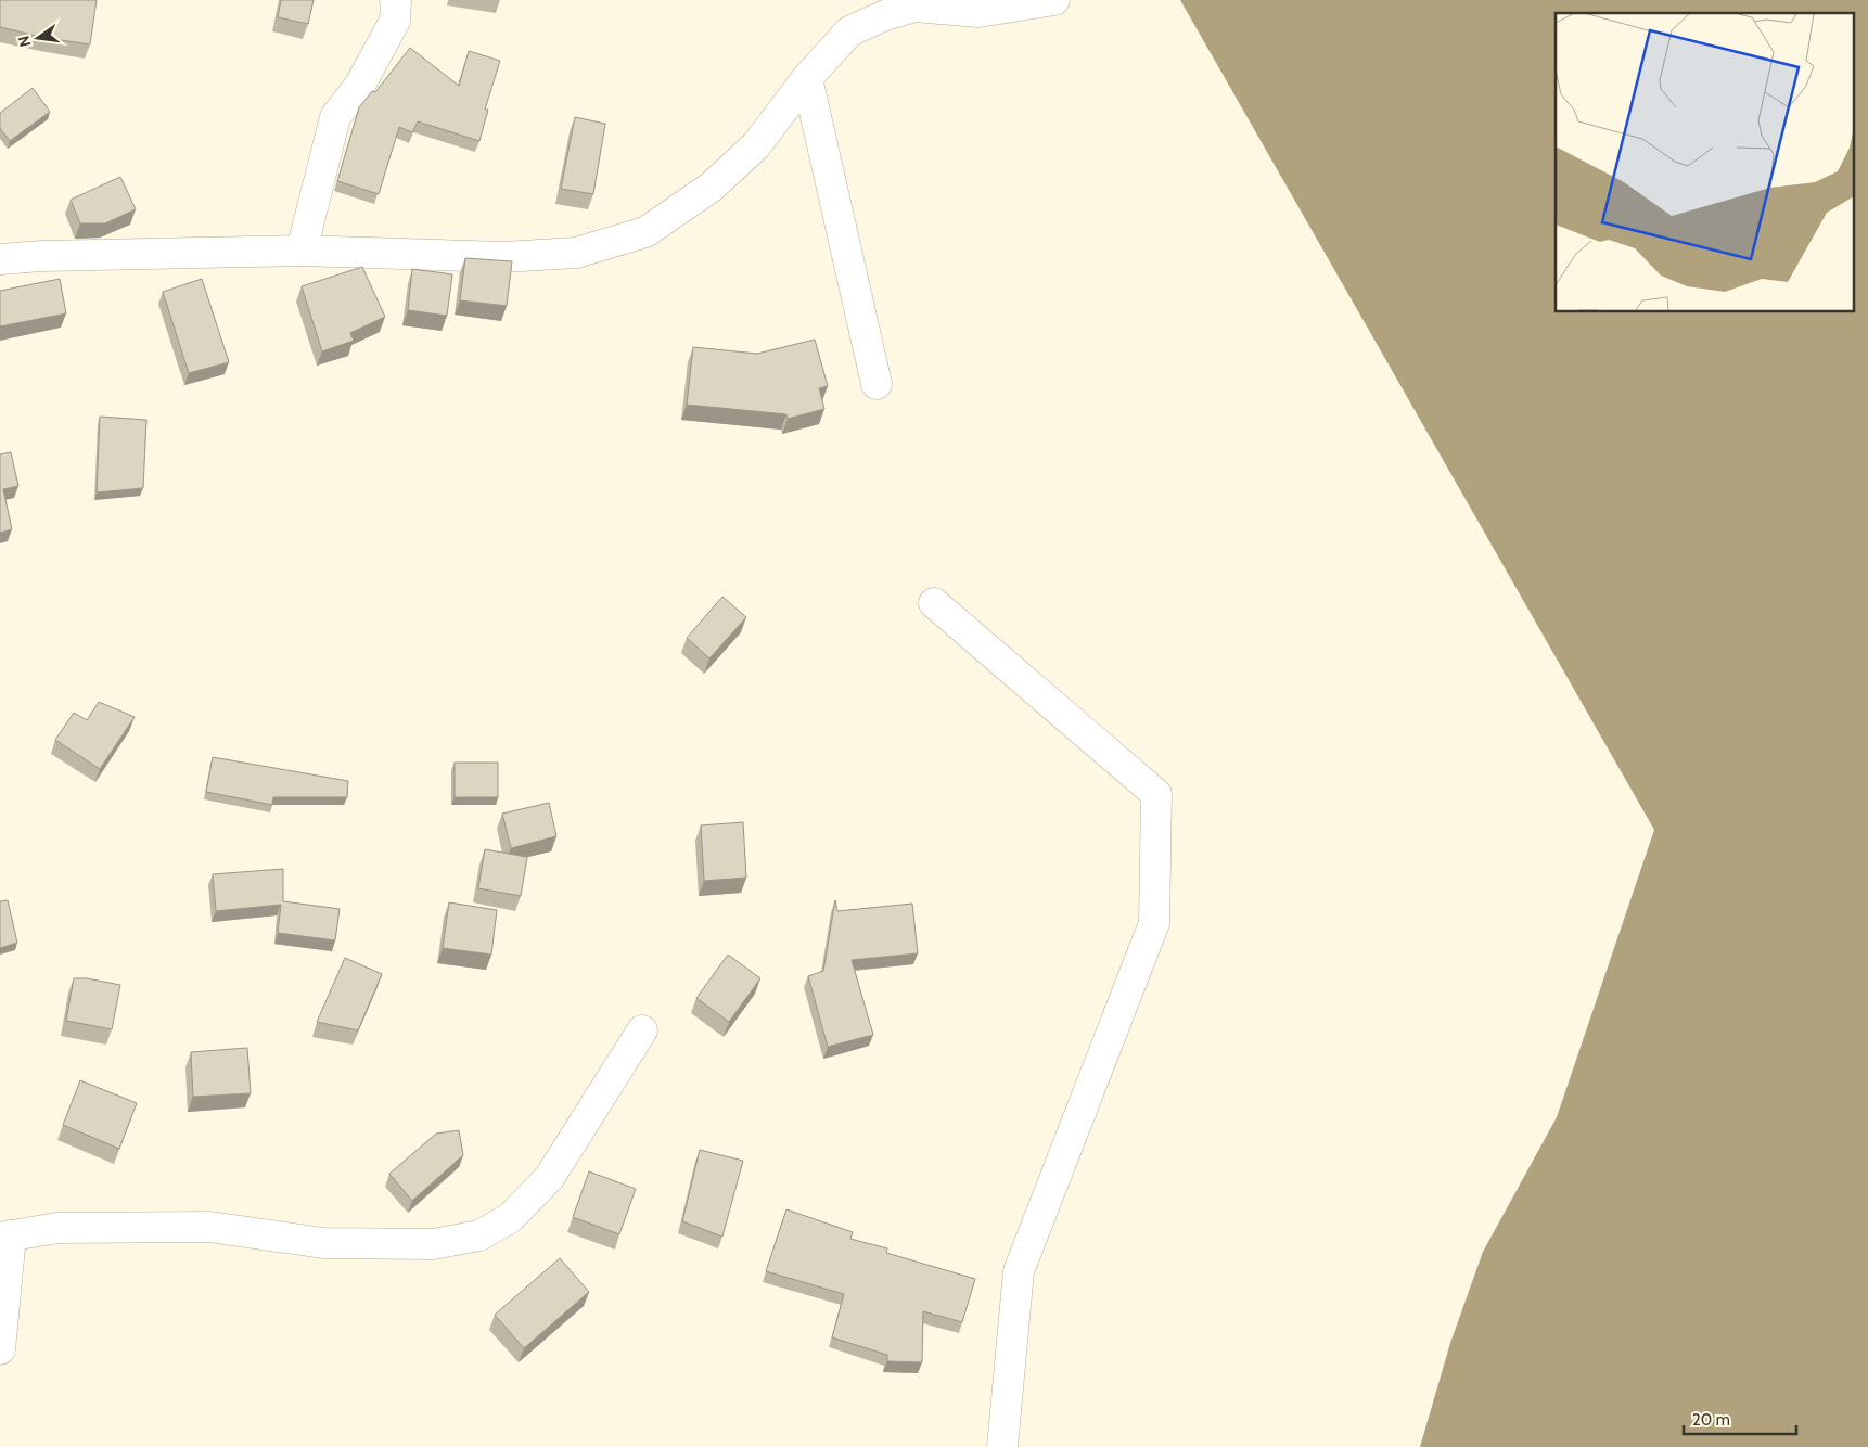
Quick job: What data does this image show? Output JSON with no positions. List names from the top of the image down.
{
  "scale_bar": "20 m",
  "north": "left"
}
